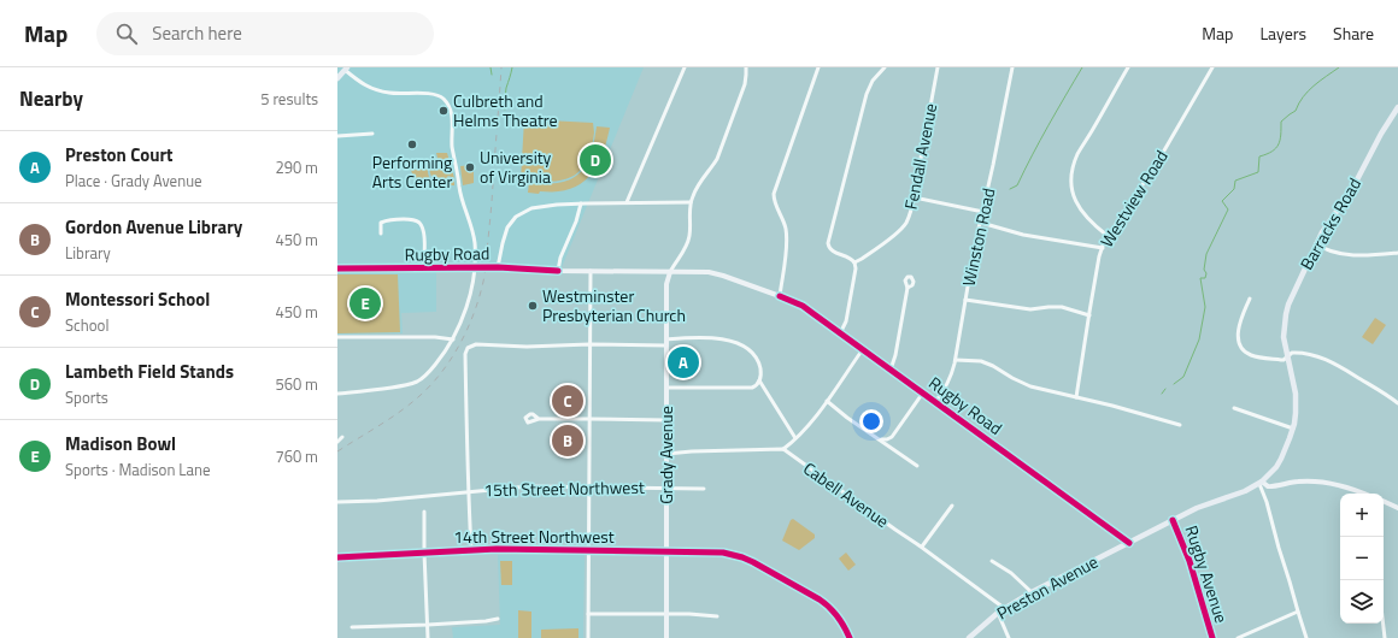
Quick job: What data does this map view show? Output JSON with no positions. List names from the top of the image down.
{
  "streets": {
    "main road": ["Barracks Road", "Preston Avenue"],
    "street": [
      "Fendall Avenue",
      "Westview Road",
      "Winston Road",
      "Rugby Road",
      "Grady Avenue",
      "15th Street Northwest",
      "Cabell Avenue",
      "14th Street Northwest",
      "Rugby Avenue"
    ]
  },
  "crossings": [
    ["Winston Road", "Rugby Road"],
    ["Rugby Road", "Grady Avenue"],
    ["Rugby Road", "Preston Avenue"],
    ["Grady Avenue", "15th Street Northwest"],
    ["Grady Avenue", "14th Street Northwest"],
    ["Cabell Avenue", "Preston Avenue"]
  ],
  "places": [
    "Culbreth and Helms Theatre",
    "Performing Arts Center",
    "University of Virginia",
    "Westminster Presbyterian Church"
  ],
  "page": {
    "header": "Map",
    "search": "Search here",
    "nav": ["Map", "Layers", "Share"],
    "heading": ["Nearby", "5 results"],
    "list": [
      {
        "mark": "A",
        "name": "Preston Court",
        "note": "Place · Grady Avenue",
        "value": "290 m"
      },
      {
        "mark": "B",
        "name": "Gordon Avenue Library",
        "note": "Library",
        "value": "450 m"
      },
      {
        "mark": "C",
        "name": "Montessori School",
        "note": "School",
        "value": "450 m"
      },
      {
        "mark": "D",
        "name": "Lambeth Field Stands",
        "note": "Sports",
        "value": "560 m"
      },
      {
        "mark": "E",
        "name": "Madison Bowl",
        "note": "Sports · Madison Lane",
        "value": "760 m"
      }
    ],
    "pins": [
      "D",
      "E",
      "A",
      "C",
      "B"
    ],
    "map_buttons": ["+", "−"]
  }
}
